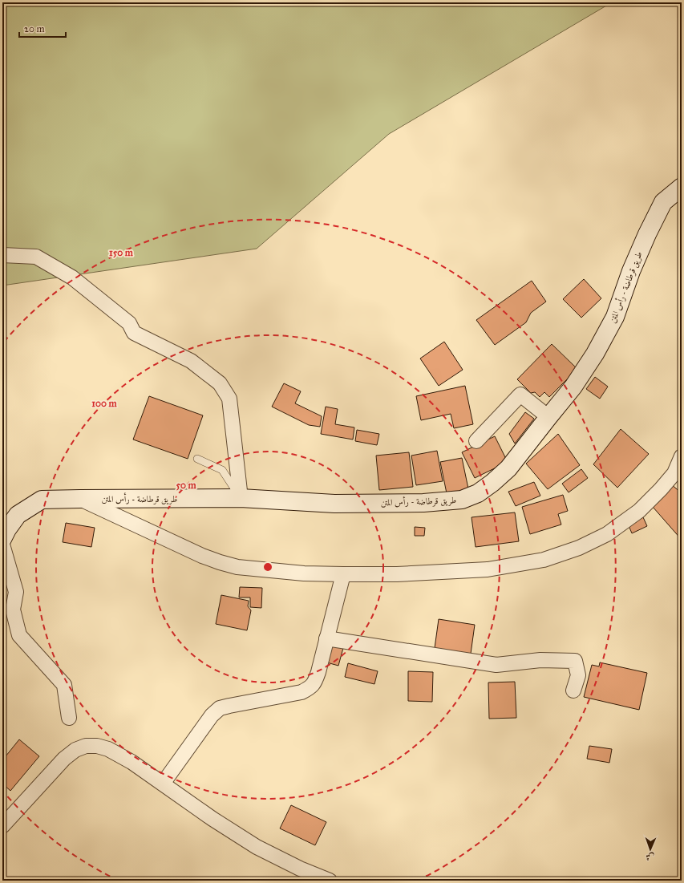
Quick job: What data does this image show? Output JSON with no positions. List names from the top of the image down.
{
  "streets": {
    "main road": ["طريق قرطاضة - رأس المتن"]
  },
  "scale_bar": "20 m",
  "north": "bottom",
  "rings": ["150 m", "100 m", "50 m"]
}
